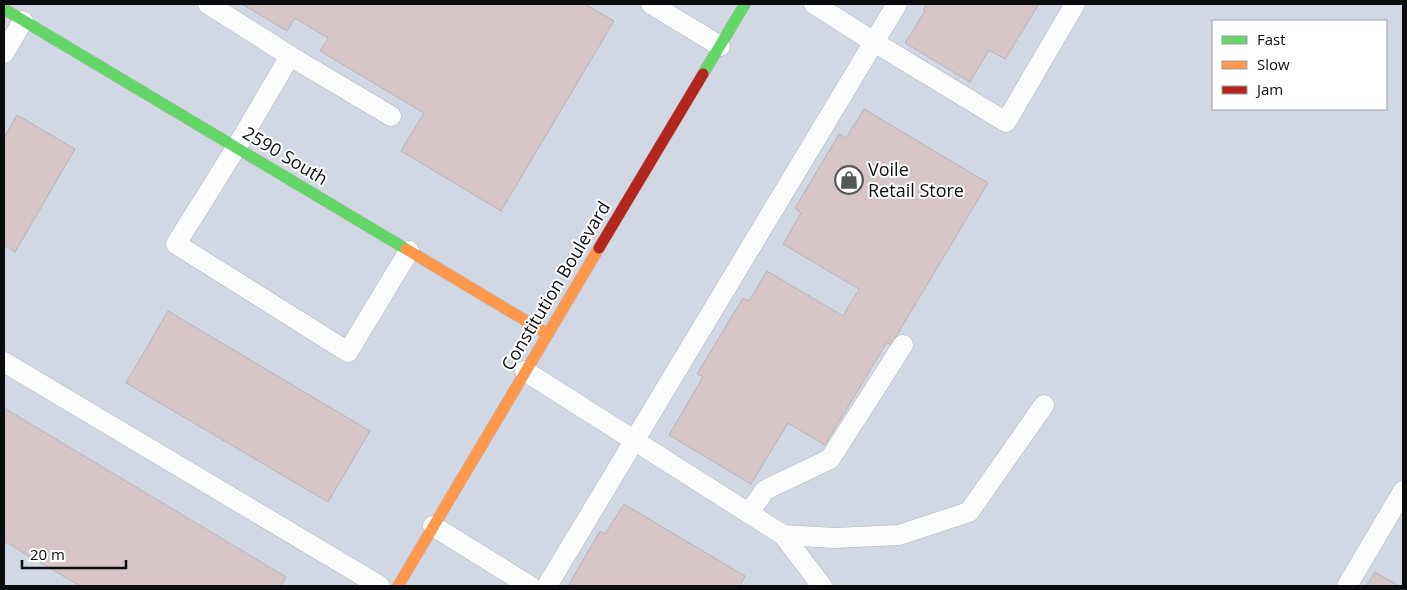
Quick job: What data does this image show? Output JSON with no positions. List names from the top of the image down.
{
  "streets": {
    "street": ["2590 South", "Constitution Boulevard"]
  },
  "crossings": [
    ["2590 South", "Constitution Boulevard"]
  ],
  "places": {
    "shop": ["Voile Retail Store"]
  },
  "legend": ["Fast", "Slow", "Jam"],
  "scale_bar": "20 m"
}
